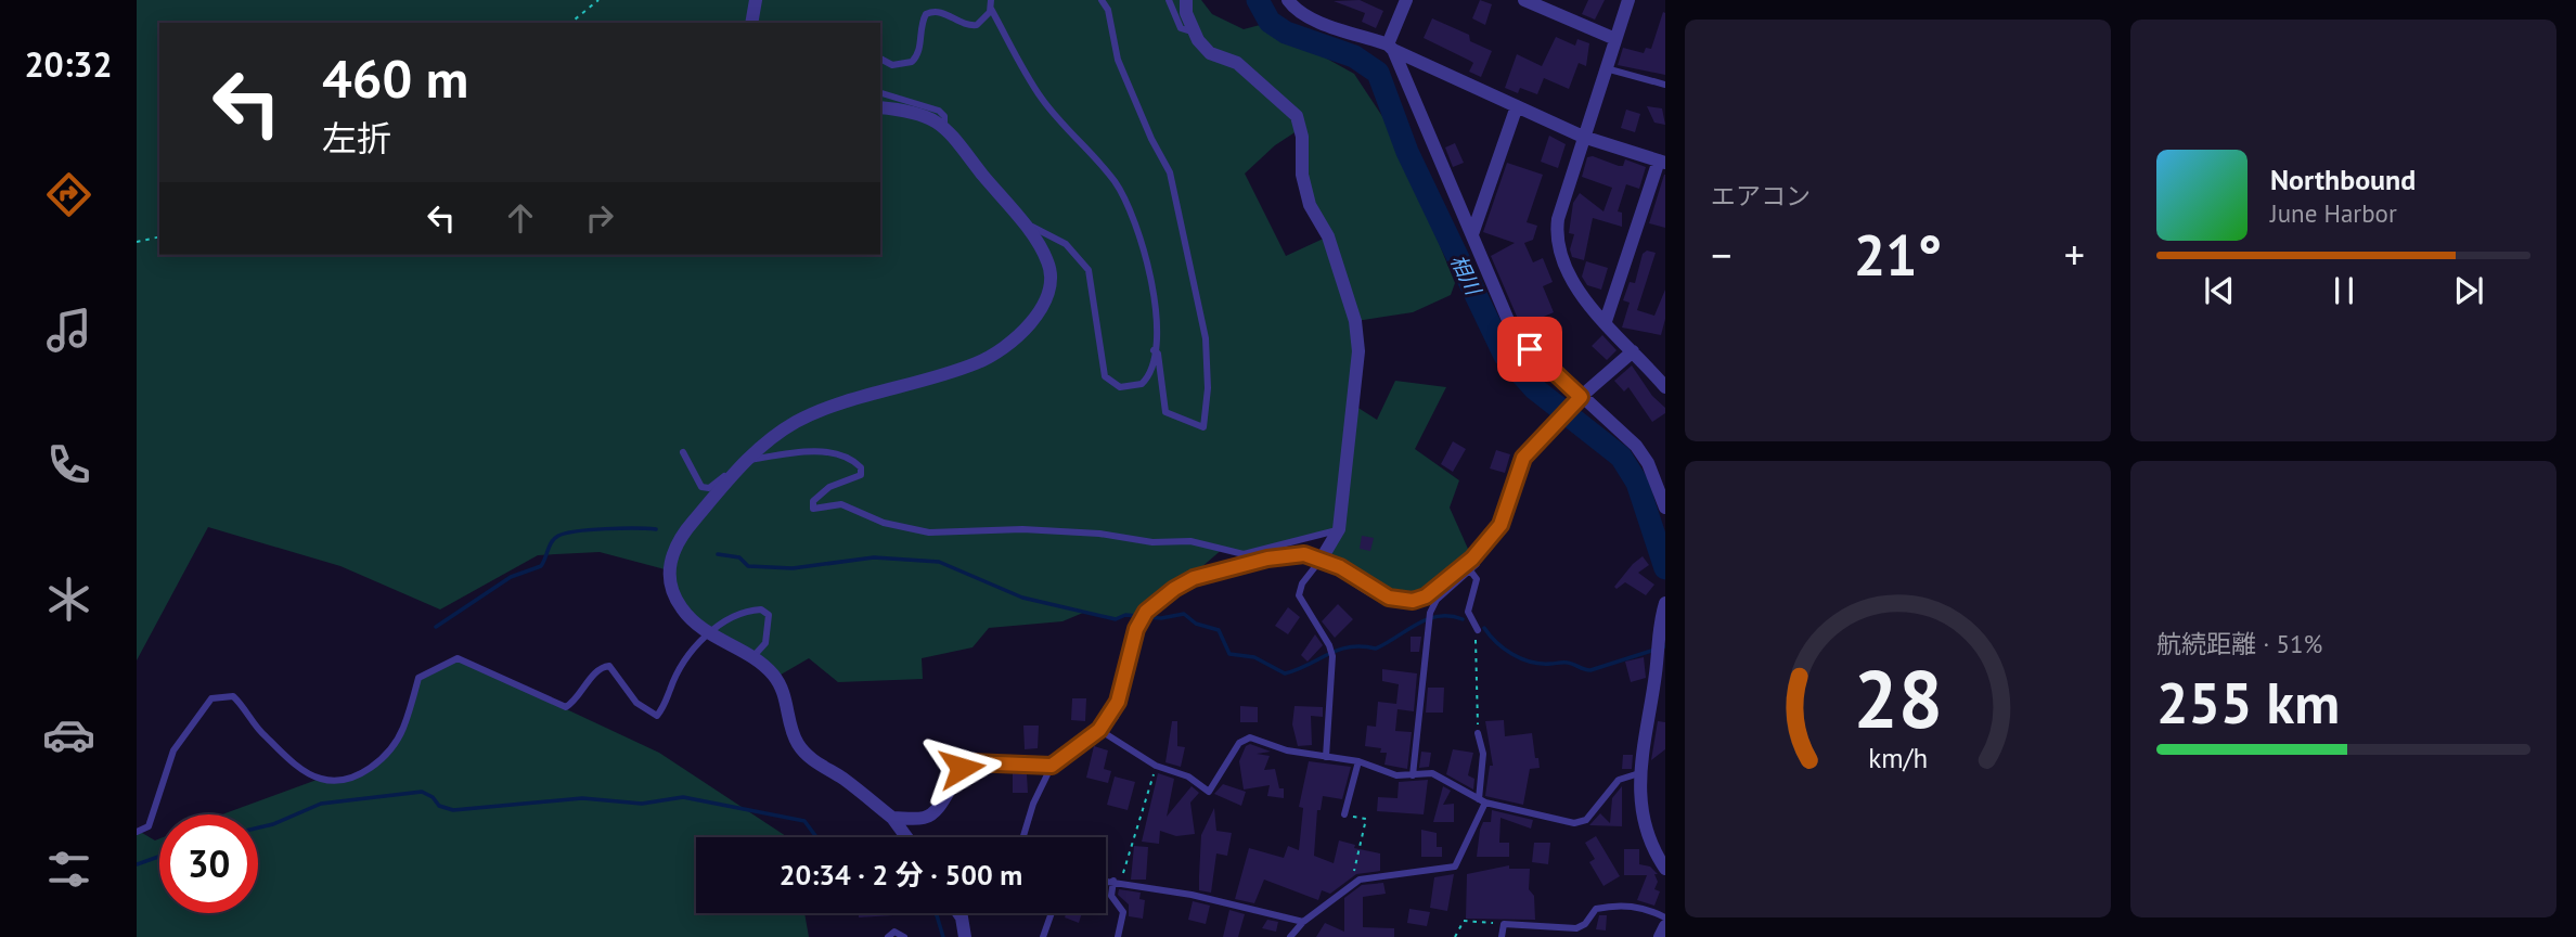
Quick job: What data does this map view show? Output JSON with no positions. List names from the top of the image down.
{
  "water": ["相川"],
  "page": {
    "tabs": "20:32",
    "tile": [
      "エアコン",
      ["航続距離 · 51%", "255 km"]
    ],
    "turn": ["460 m", "左折"],
    "song": ["Northbound", "June Harbor"],
    "heat": ["−", "21°", "+"],
    "limit": "30",
    "trip": "20:34 · 2 分 · 500 m",
    "gauge": ["28", "km/h"]
  }
}
